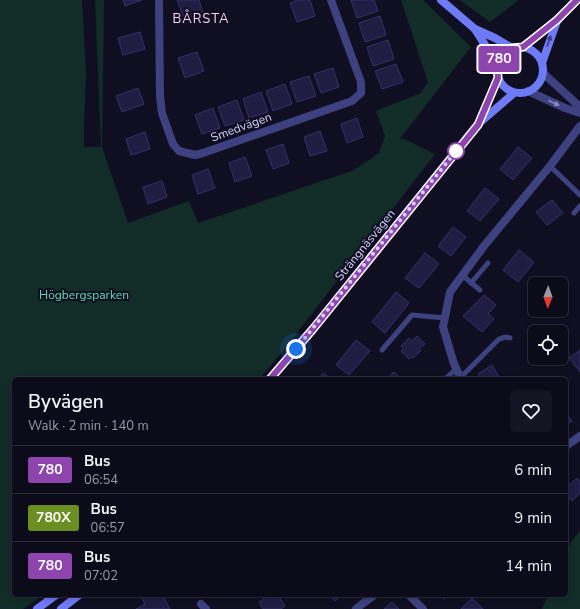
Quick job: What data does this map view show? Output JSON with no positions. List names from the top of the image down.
{
  "streets": {
    "main road": ["Strängnäsvägen"],
    "street": ["Smedvägen"]
  },
  "districts": ["BÅRSTA"],
  "parks": ["Högbergsparken"],
  "lines": ["bus line 780"],
  "north": "bottom",
  "page": {
    "on_map": "780",
    "heading": ["Byvägen", "Walk · 2 min · 140 m"],
    "list": [
      {
        "mark": "780",
        "name": "Bus",
        "note": "06:54",
        "value": "6 min"
      },
      {
        "mark": "780X",
        "name": "Bus",
        "note": "06:57",
        "value": "9 min"
      },
      {
        "mark": "780",
        "name": "Bus",
        "note": "07:02",
        "value": "14 min"
      }
    ]
  }
}
